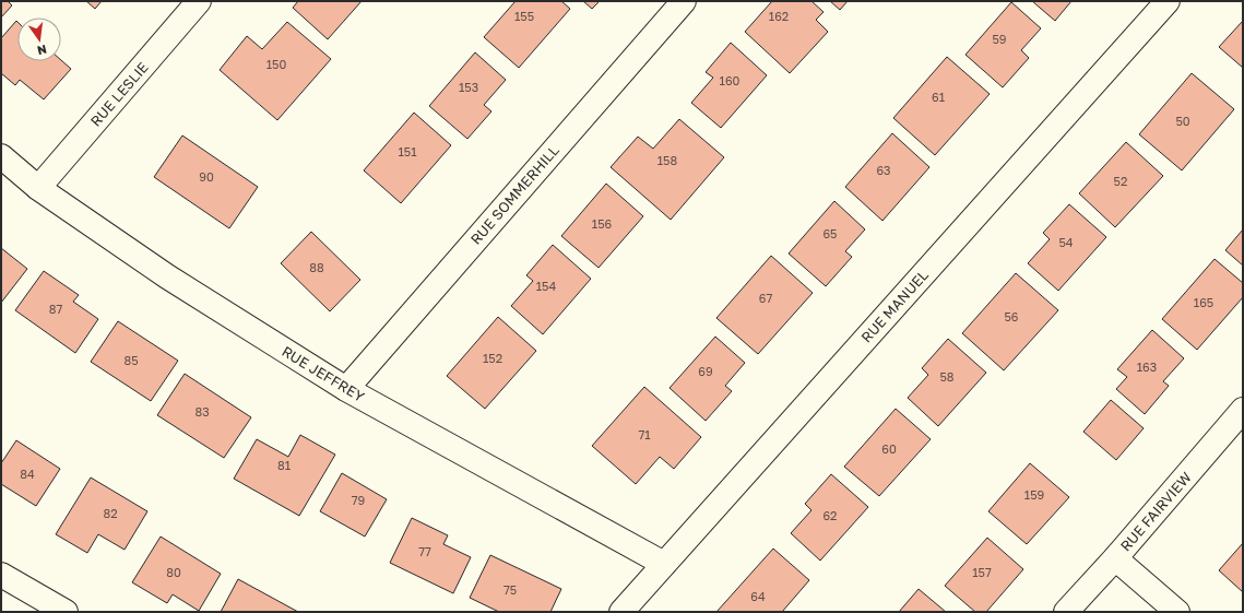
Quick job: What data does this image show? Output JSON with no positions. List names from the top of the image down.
{
  "streets": {
    "street": [
      "RUE LESLIE",
      "RUE SOMMERHILL",
      "RUE MANUEL",
      "RUE JEFFREY",
      "RUE FAIRVIEW"
    ]
  },
  "crossings": [
    ["RUE LESLIE", "RUE JEFFREY"],
    ["RUE SOMMERHILL", "RUE JEFFREY"],
    ["RUE MANUEL", "RUE JEFFREY"]
  ],
  "house_numbers": [
    "155",
    "162",
    "59",
    "150",
    "160",
    "153",
    "61",
    "50",
    "151",
    "158",
    "63",
    "90",
    "52",
    "156",
    "65",
    "54",
    "88",
    "154",
    "67",
    "165",
    "87",
    "56",
    "152",
    "85",
    "163",
    "69",
    "58",
    "83",
    "71",
    "60",
    "81",
    "84",
    "159",
    "79",
    "82",
    "62",
    "77",
    "80",
    "157",
    "75",
    "64"
  ],
  "north": "bottom"
}
